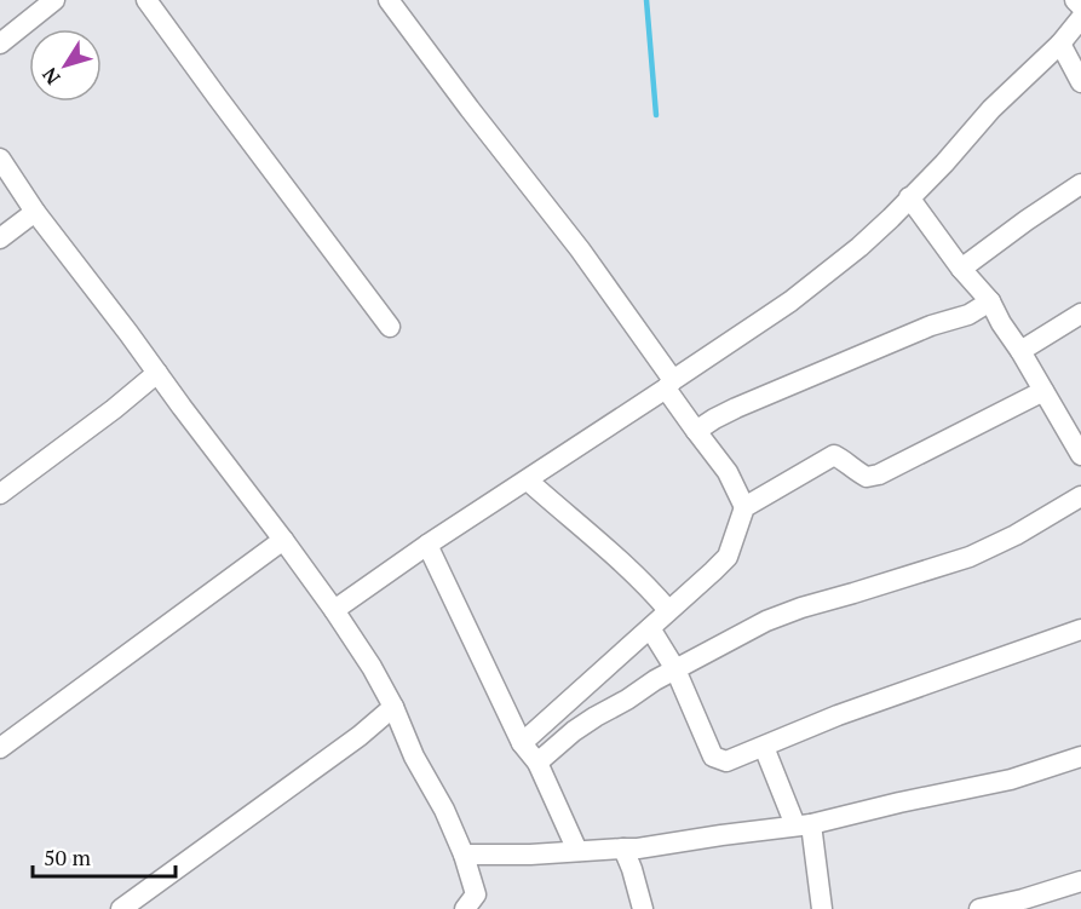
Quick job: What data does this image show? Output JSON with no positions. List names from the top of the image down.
{
  "scale_bar": "50 m",
  "north": "bottom left"
}
